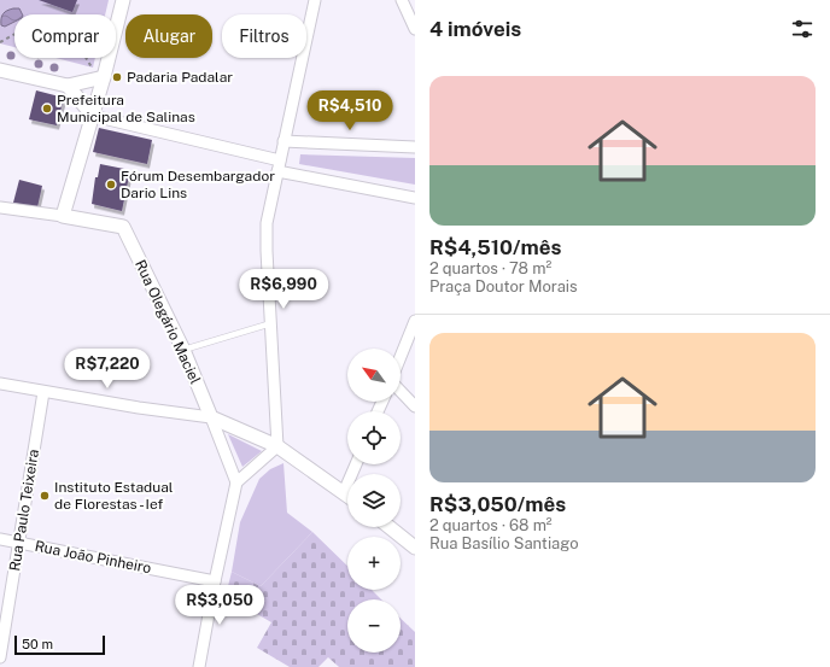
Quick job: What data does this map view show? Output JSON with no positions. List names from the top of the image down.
{
  "streets": {
    "street": ["Rua Olegário Maciel", "Rua Paulo Teixeira", "Rua João Pinheiro"]
  },
  "crossings": [
    ["Rua Paulo Teixeira", "Rua João Pinheiro"]
  ],
  "places": [
    "Padaria Padalar",
    "Prefeitura Municipal de Salinas",
    "Fórum Desembargador Dario Lins",
    "Instituto Estadual de Florestas - Ief"
  ],
  "scale_bar": "50 m",
  "north": "top left",
  "page": {
    "heading": "4 imóveis",
    "chip": ["Comprar", "Alugar", "Filtros"],
    "list": [
      {
        "name": "R$4,510/mês",
        "note": "2 quartos · 78 m² · Praça Doutor Morais"
      },
      {
        "name": "R$3,050/mês",
        "note": "2 quartos · 68 m² · Rua Basílio Santiago"
      }
    ],
    "price": [
      "R$4,510",
      "R$6,990",
      "R$7,220",
      "R$3,050"
    ],
    "map_buttons": ["+", "−"],
    "scale": "50 m"
  }
}
